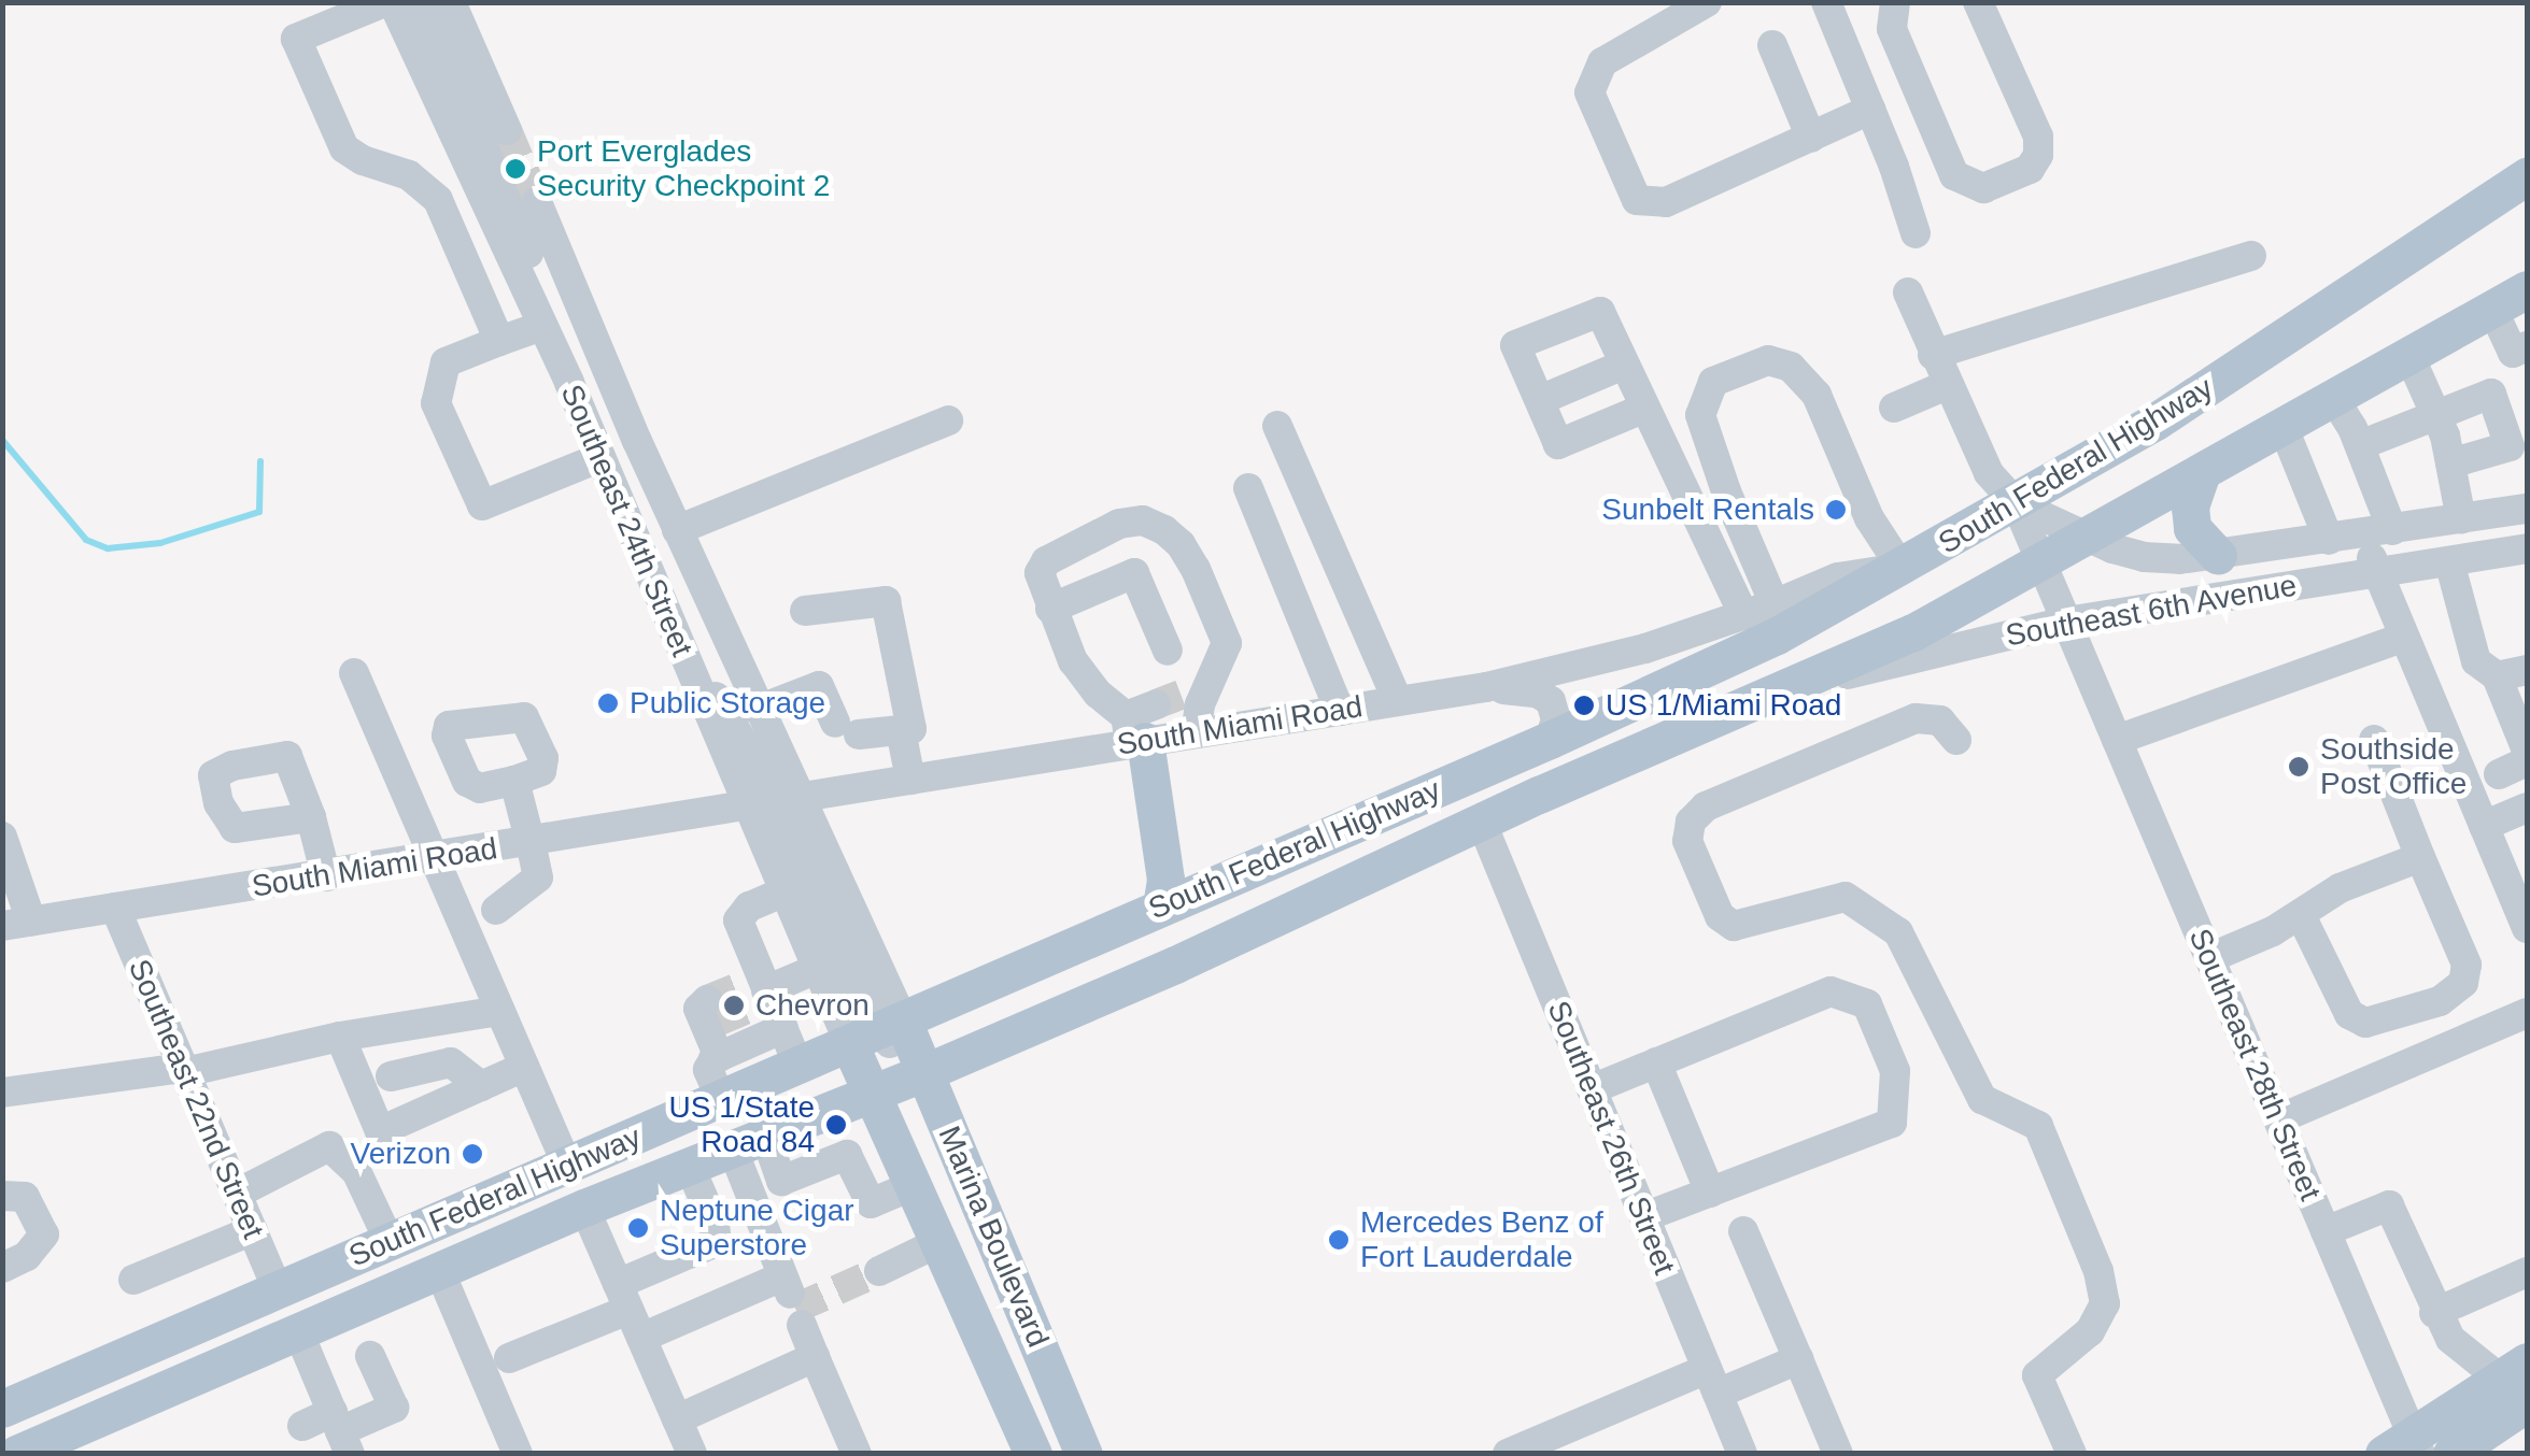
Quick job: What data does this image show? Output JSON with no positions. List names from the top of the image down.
{
  "streets": {
    "main road": ["South Federal Highway", "Marina Boulevard"],
    "street": [
      "Southeast 24th Street",
      "Southeast 6th Avenue",
      "South Miami Road",
      "Southeast 28th Street",
      "Southeast 22nd Street",
      "Southeast 26th Street"
    ]
  },
  "crossings": [
    ["South Federal Highway", "Southeast 24th Street"],
    ["South Federal Highway", "Southeast 6th Avenue"],
    ["South Federal Highway", "South Miami Road"],
    ["South Federal Highway", "Southeast 28th Street"],
    ["South Federal Highway", "Southeast 22nd Street"],
    ["South Federal Highway", "Southeast 26th Street"],
    ["South Federal Highway", "Marina Boulevard"],
    ["Southeast 24th Street", "South Miami Road"],
    ["Southeast 24th Street", "Marina Boulevard"],
    ["Southeast 6th Avenue", "Southeast 28th Street"],
    ["South Miami Road", "Southeast 22nd Street"]
  ],
  "places": [
    "Port Everglades Security Checkpoint 2",
    "Sunbelt Rentals",
    "Public Storage",
    "US 1/Miami Road",
    "Southside Post Office",
    "Chevron",
    "US 1/State Road 84",
    "Verizon",
    "Neptune Cigar Superstore",
    "Mercedes Benz of Fort Lauderdale"
  ]
}
